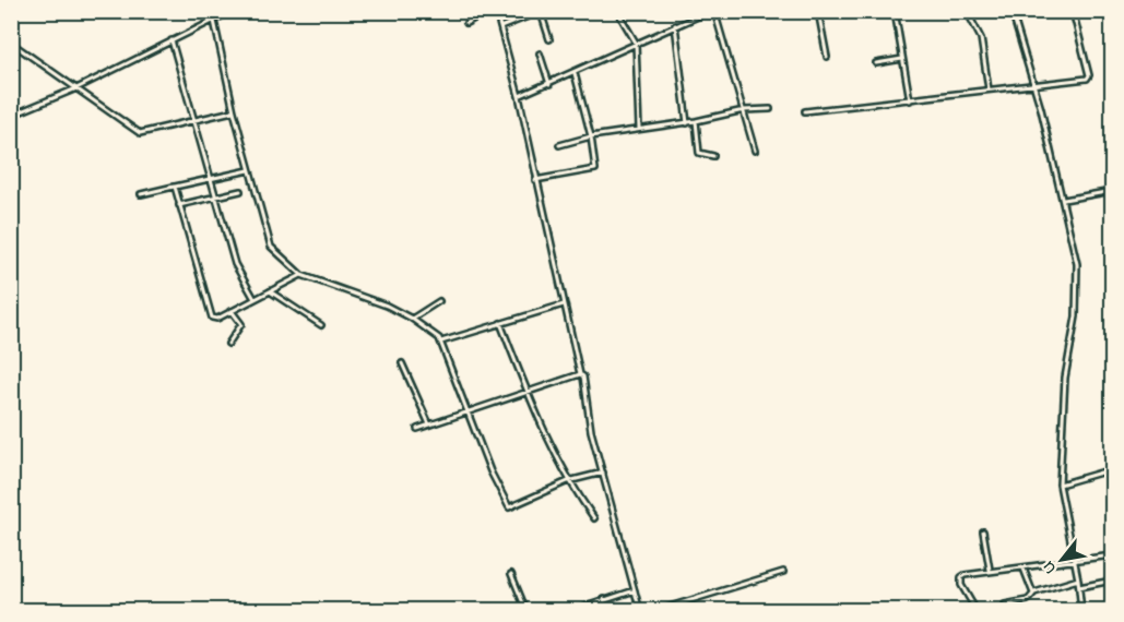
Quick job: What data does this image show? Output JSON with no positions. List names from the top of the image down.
{
  "north": "bottom left"
}
